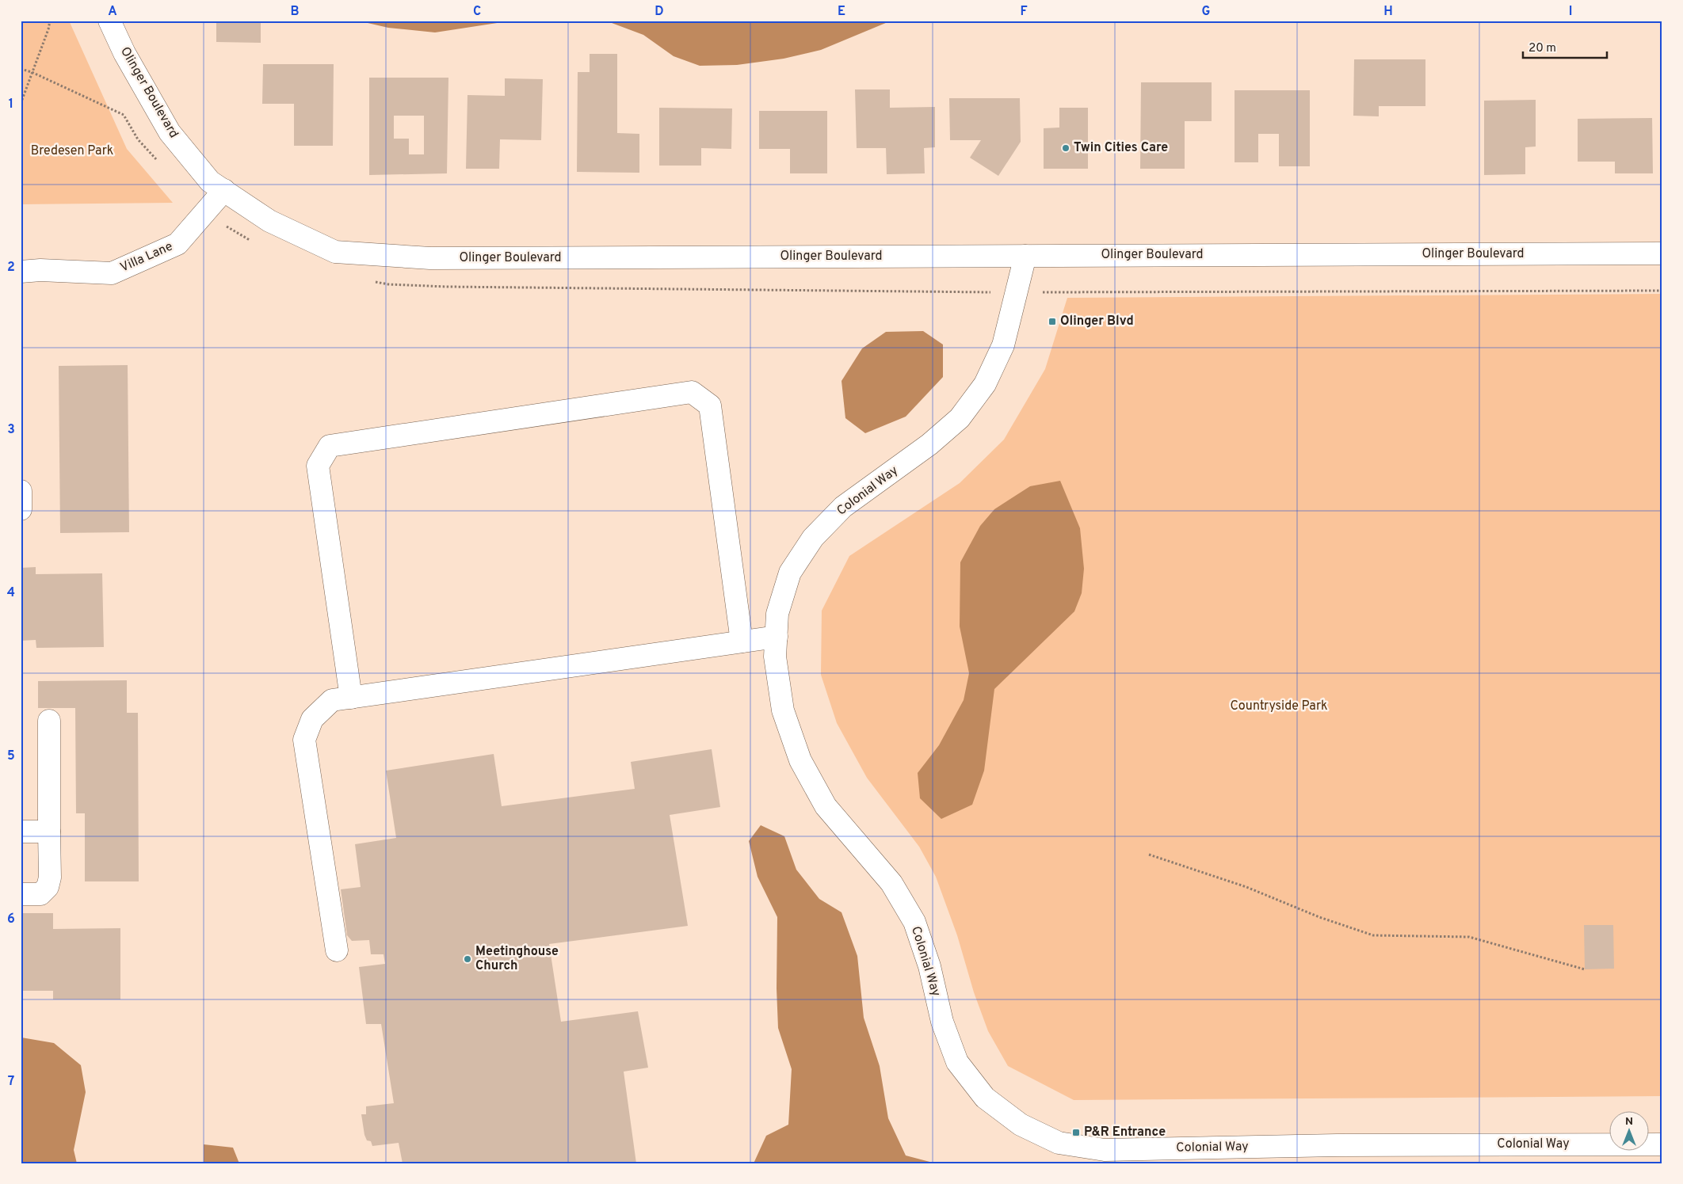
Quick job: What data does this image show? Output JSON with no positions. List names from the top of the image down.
{
  "streets": {
    "street": ["Olinger Boulevard", "Villa Lane", "Colonial Way"]
  },
  "crossings": [
    ["Olinger Boulevard", "Villa Lane"],
    ["Olinger Boulevard", "Colonial Way"]
  ],
  "parks": ["Bredesen Park", "Countryside Park"],
  "places": {
    "other": ["Twin Cities Care", "Meetinghouse Church"],
    "transit": ["Olinger Blvd", "P&R Entrance"]
  },
  "scale_bar": "20 m",
  "north": "top",
  "grid": {
    "columns": [
      "A",
      "B",
      "C",
      "D",
      "E",
      "F",
      "G",
      "H",
      "I"
    ],
    "rows": [
      "1",
      "2",
      "3",
      "4",
      "5",
      "6",
      "7"
    ]
  }
}
